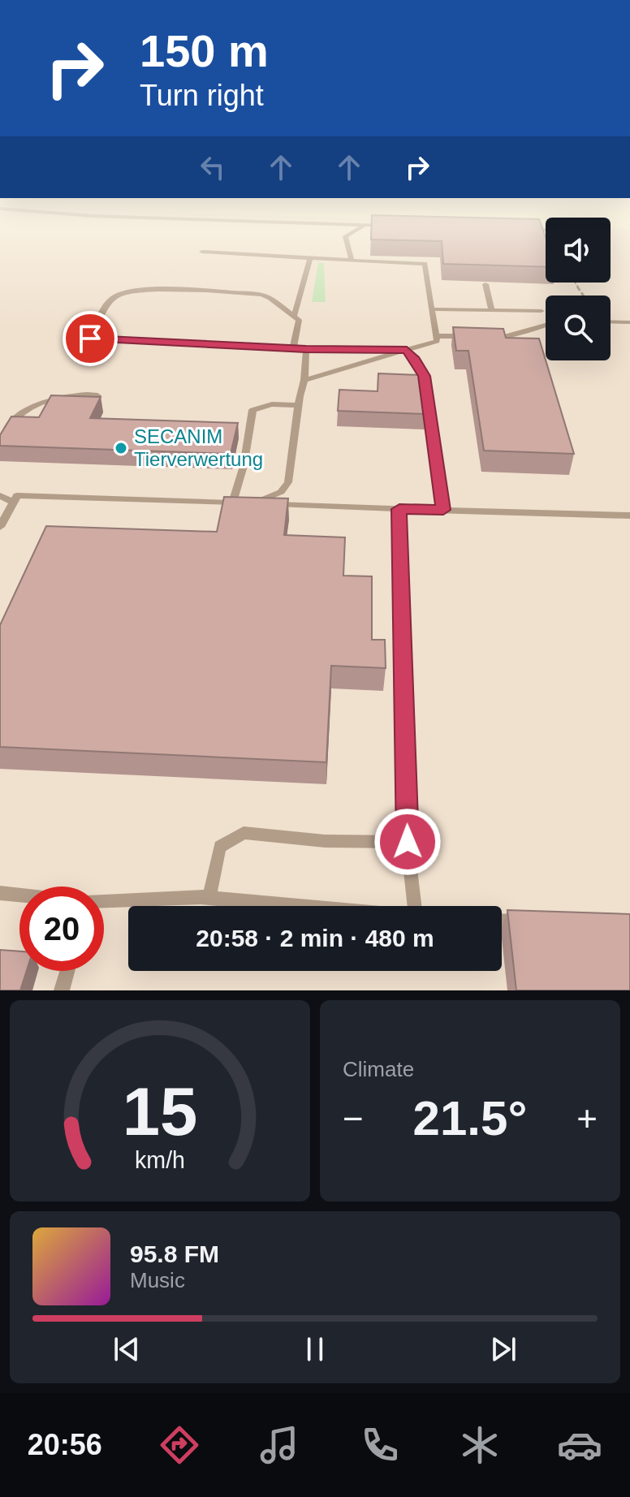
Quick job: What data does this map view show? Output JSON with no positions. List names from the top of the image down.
{
  "places": ["SECANIM Tierverwertung"],
  "page": {
    "turn": ["150 m", "Turn right"],
    "limit": "20",
    "trip": "20:58 · 2 min · 480 m",
    "tile": "Climate",
    "heat": ["−", "21.5°", "+"],
    "song": ["95.8 FM", "Music"],
    "tabs": "20:56",
    "gauge": ["15", "km/h"]
  }
}
